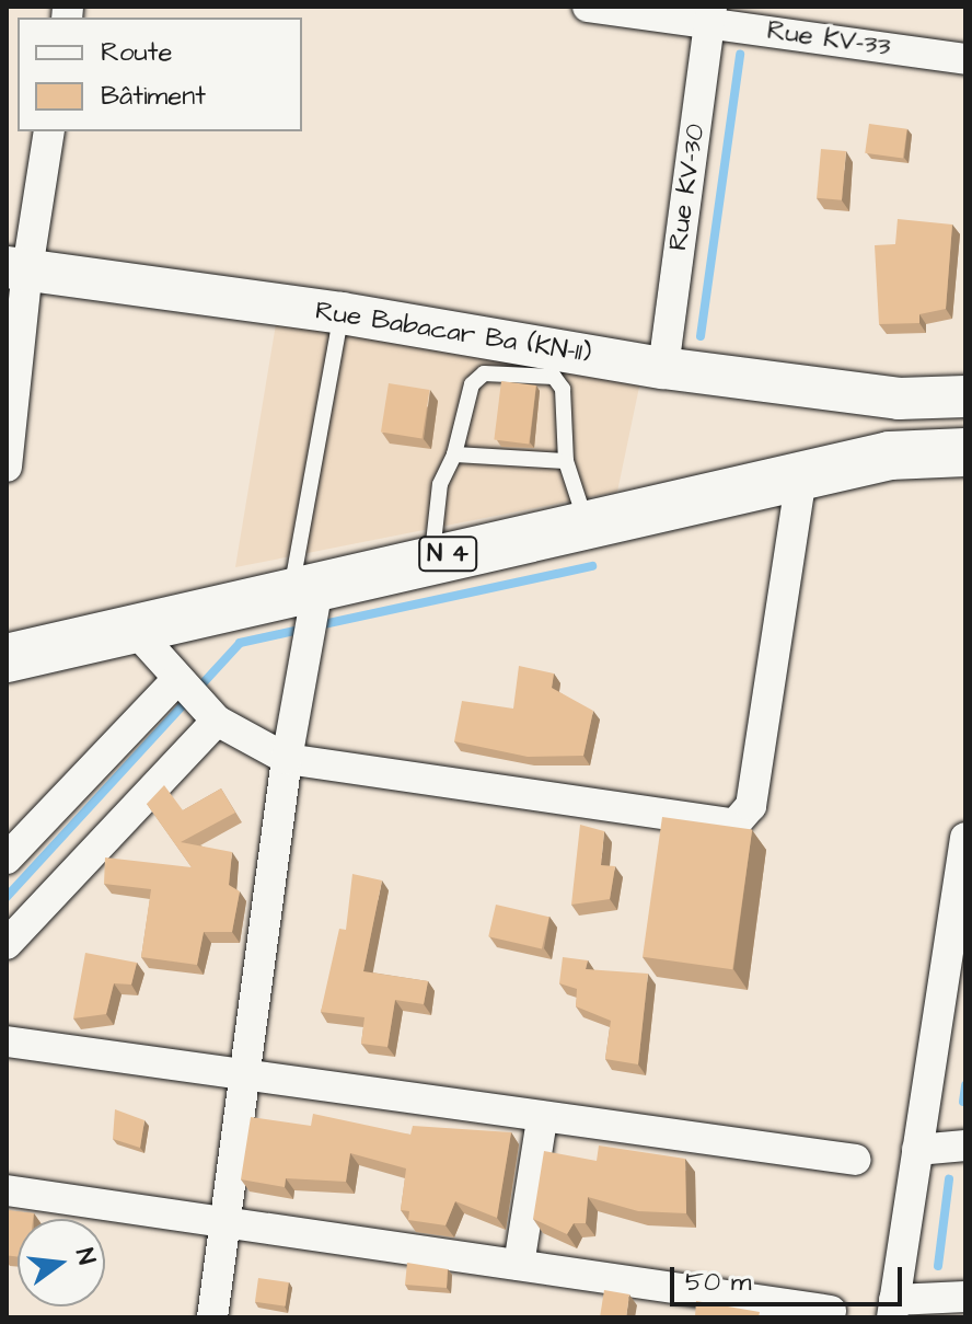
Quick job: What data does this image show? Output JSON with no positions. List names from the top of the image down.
{
  "streets": {
    "main road": ["N 4"],
    "street": ["Rue KV-33", "Rue KV-30", "Rue Babacar Ba (KN-11)"]
  },
  "crossings": [
    ["Rue KV-33", "Rue KV-30"],
    ["Rue KV-30", "Rue Babacar Ba (KN-11)"],
    ["Rue Babacar Ba (KN-11)", "N 4"]
  ],
  "legend": ["Route", "Bâtiment"],
  "scale_bar": "50 m",
  "north": "right"
}
